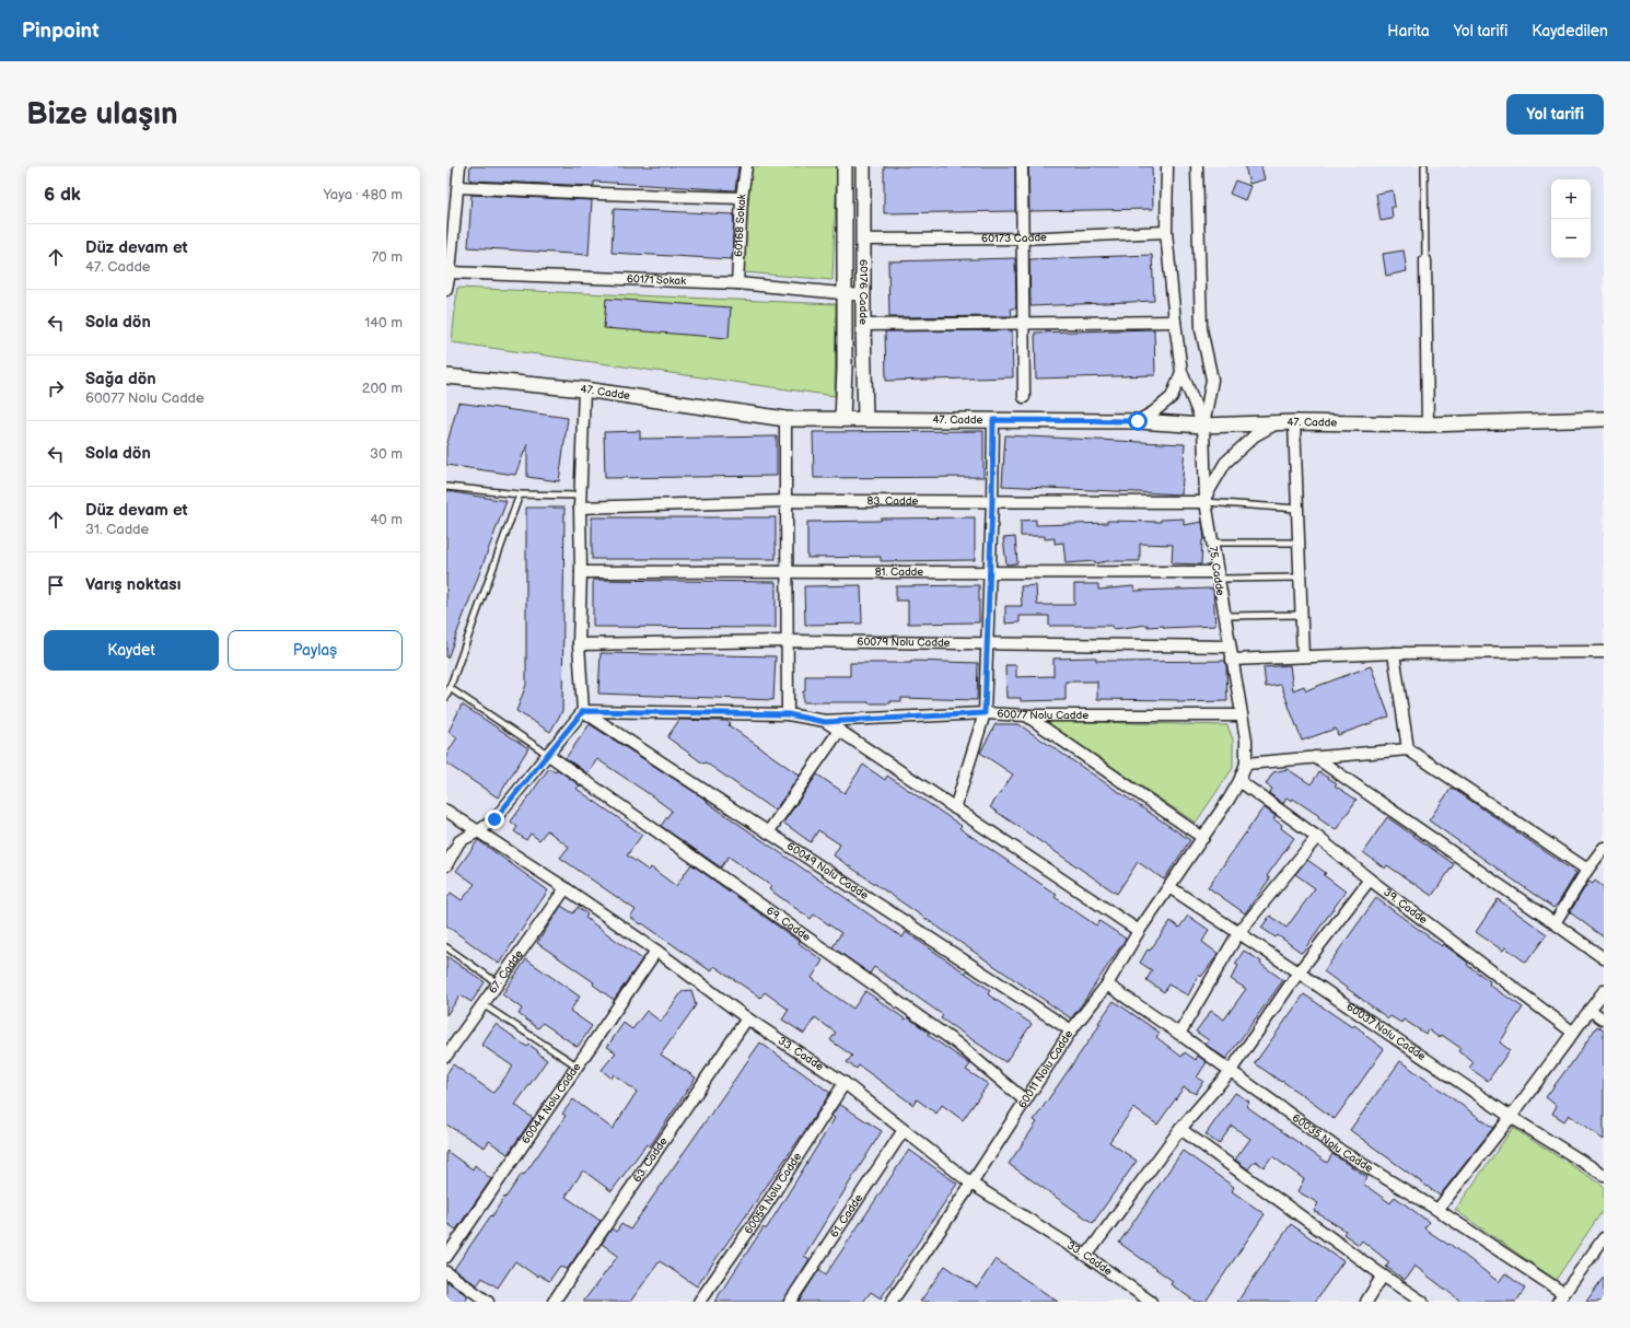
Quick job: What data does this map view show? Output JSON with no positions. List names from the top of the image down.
{
  "streets": {
    "street": [
      "60168 Sokak",
      "60173 Cadde",
      "60171 Sokak",
      "60176 Cadde",
      "47. Cadde",
      "83. Cadde",
      "75. Cadde",
      "81. Cadde",
      "60079 Nolu Cadde",
      "60077 Nolu Cadde",
      "60049 Nolu Cadde",
      "39. Cadde",
      "69. Cadde",
      "67. Cadde",
      "60037 Nolu Cadde",
      "33. Cadde",
      "60011 Nolu Cadde",
      "60044 Nolu Cadde",
      "60035 Nolu Cadde",
      "63. Cadde",
      "60059 Nolu Cadde",
      "61. Cadde"
    ]
  },
  "crossings": [
    ["60168 Sokak", "60171 Sokak"],
    ["60173 Cadde", "60176 Cadde"],
    ["60171 Sokak", "60176 Cadde"],
    ["60176 Cadde", "47. Cadde"],
    ["47. Cadde", "75. Cadde"],
    ["83. Cadde", "75. Cadde"],
    ["75. Cadde", "81. Cadde"],
    ["75. Cadde", "60079 Nolu Cadde"],
    ["75. Cadde", "60077 Nolu Cadde"],
    ["75. Cadde", "60011 Nolu Cadde"],
    ["60077 Nolu Cadde", "60049 Nolu Cadde"],
    ["60049 Nolu Cadde", "60011 Nolu Cadde"],
    ["39. Cadde", "60011 Nolu Cadde"],
    ["69. Cadde", "60011 Nolu Cadde"],
    ["67. Cadde", "33. Cadde"],
    ["60037 Nolu Cadde", "60011 Nolu Cadde"],
    ["33. Cadde", "60011 Nolu Cadde"],
    ["33. Cadde", "60044 Nolu Cadde"],
    ["33. Cadde", "63. Cadde"],
    ["33. Cadde", "60059 Nolu Cadde"],
    ["33. Cadde", "61. Cadde"],
    ["60011 Nolu Cadde", "60035 Nolu Cadde"]
  ],
  "page": {
    "header": "Pinpoint",
    "nav": ["Harita", "Yol tarifi", "Kaydedilen"],
    "buttons": [
      "Yol tarifi",
      ["Kaydet", "Paylaş"]
    ],
    "title": "Bize ulaşın",
    "heading": ["6 dk", "Yaya · 480 m"],
    "map_buttons": ["+", "−"],
    "list": [
      ["Düz devam et", "47. Cadde", "70 m"],
      ["Sola dön", "140 m"],
      ["Sağa dön", "60077 Nolu Cadde", "200 m"],
      ["Sola dön", "30 m"],
      ["Düz devam et", "31. Cadde", "40 m"],
      "Varış noktası"
    ]
  }
}
